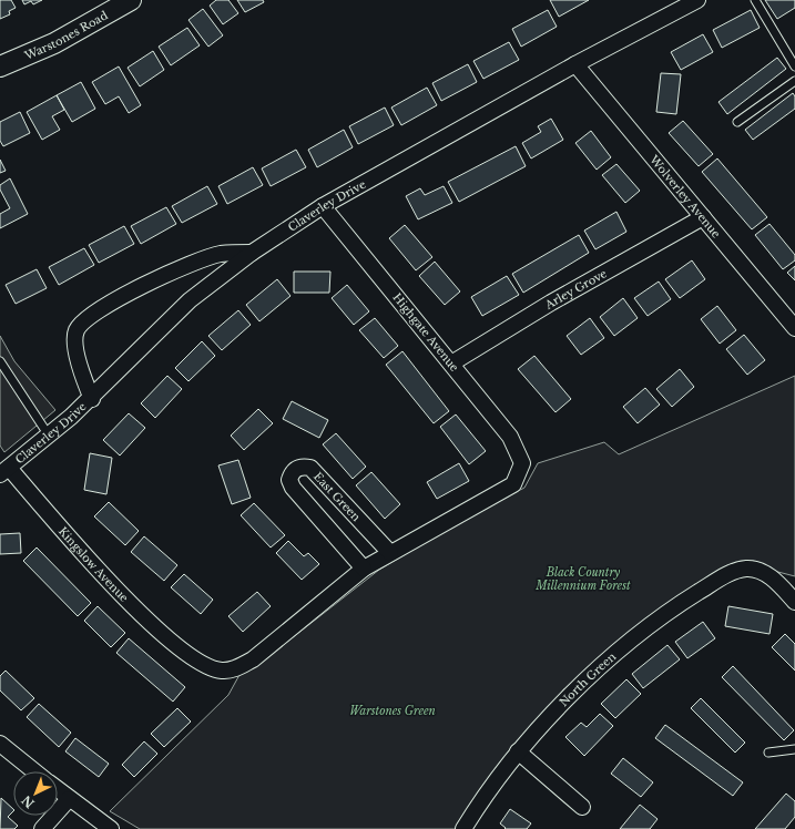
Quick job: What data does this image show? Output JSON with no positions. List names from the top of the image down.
{
  "streets": {
    "street": [
      "Warstones Road",
      "Wolverley Avenue",
      "Claverley Drive",
      "Arley Grove",
      "Highgate Avenue",
      "East Green",
      "Kingslow Avenue",
      "North Green"
    ]
  },
  "crossings": [
    ["Wolverley Avenue", "Claverley Drive"],
    ["Wolverley Avenue", "Arley Grove"],
    ["Claverley Drive", "Highgate Avenue"],
    ["Claverley Drive", "Kingslow Avenue"],
    ["Arley Grove", "Highgate Avenue"],
    ["Highgate Avenue", "East Green"],
    ["East Green", "Kingslow Avenue"]
  ],
  "parks": ["Black Country Millennium Forest", "Warstones Green"],
  "north": "bottom left"
}
